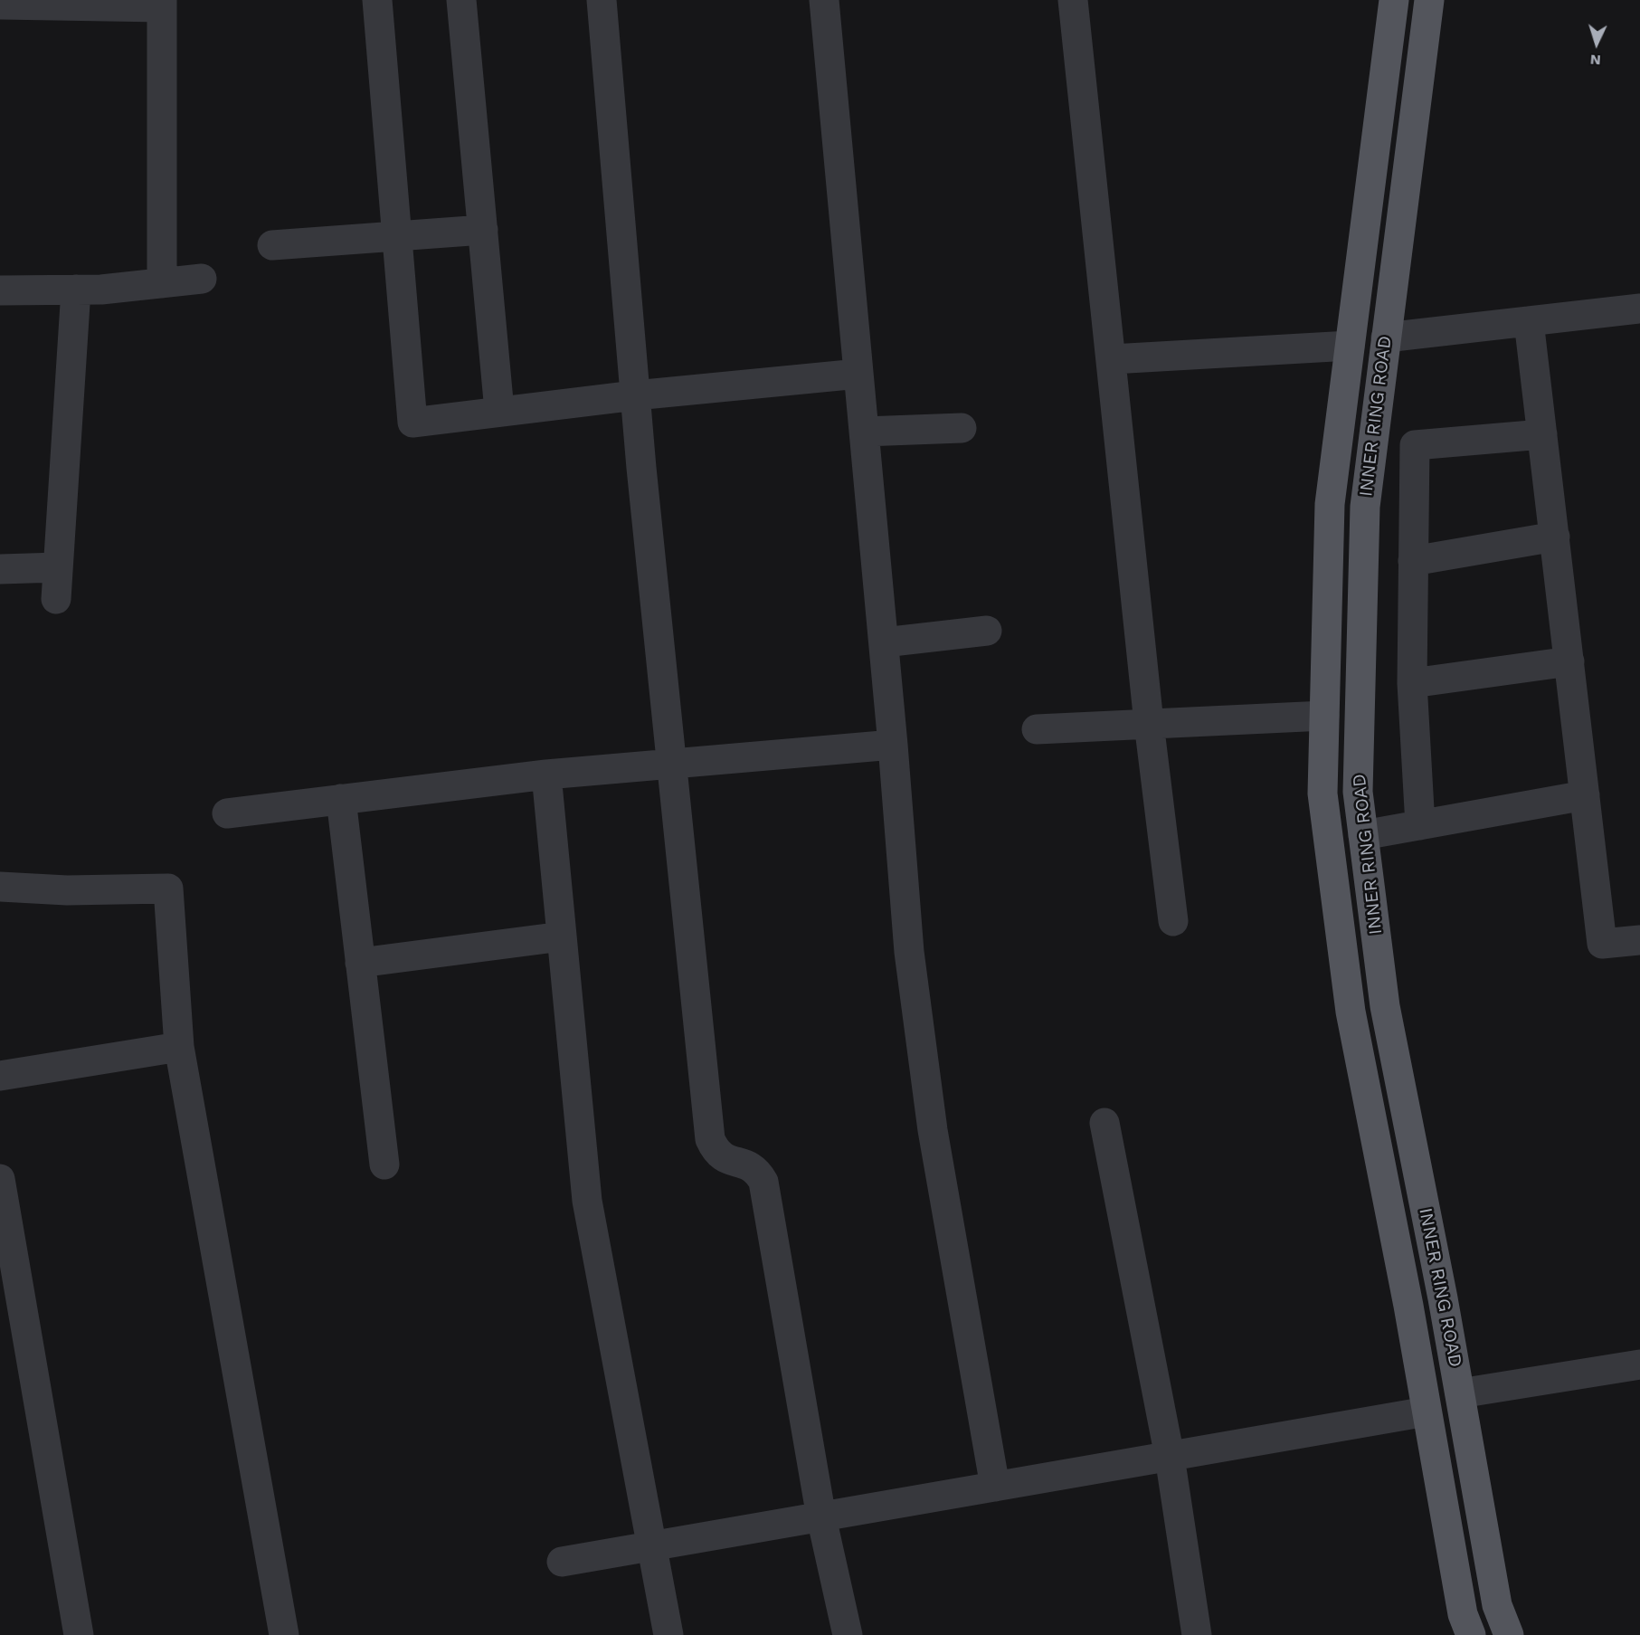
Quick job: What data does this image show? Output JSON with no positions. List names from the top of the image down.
{
  "streets": {
    "main road": ["INNER RING ROAD"]
  },
  "north": "bottom"
}
